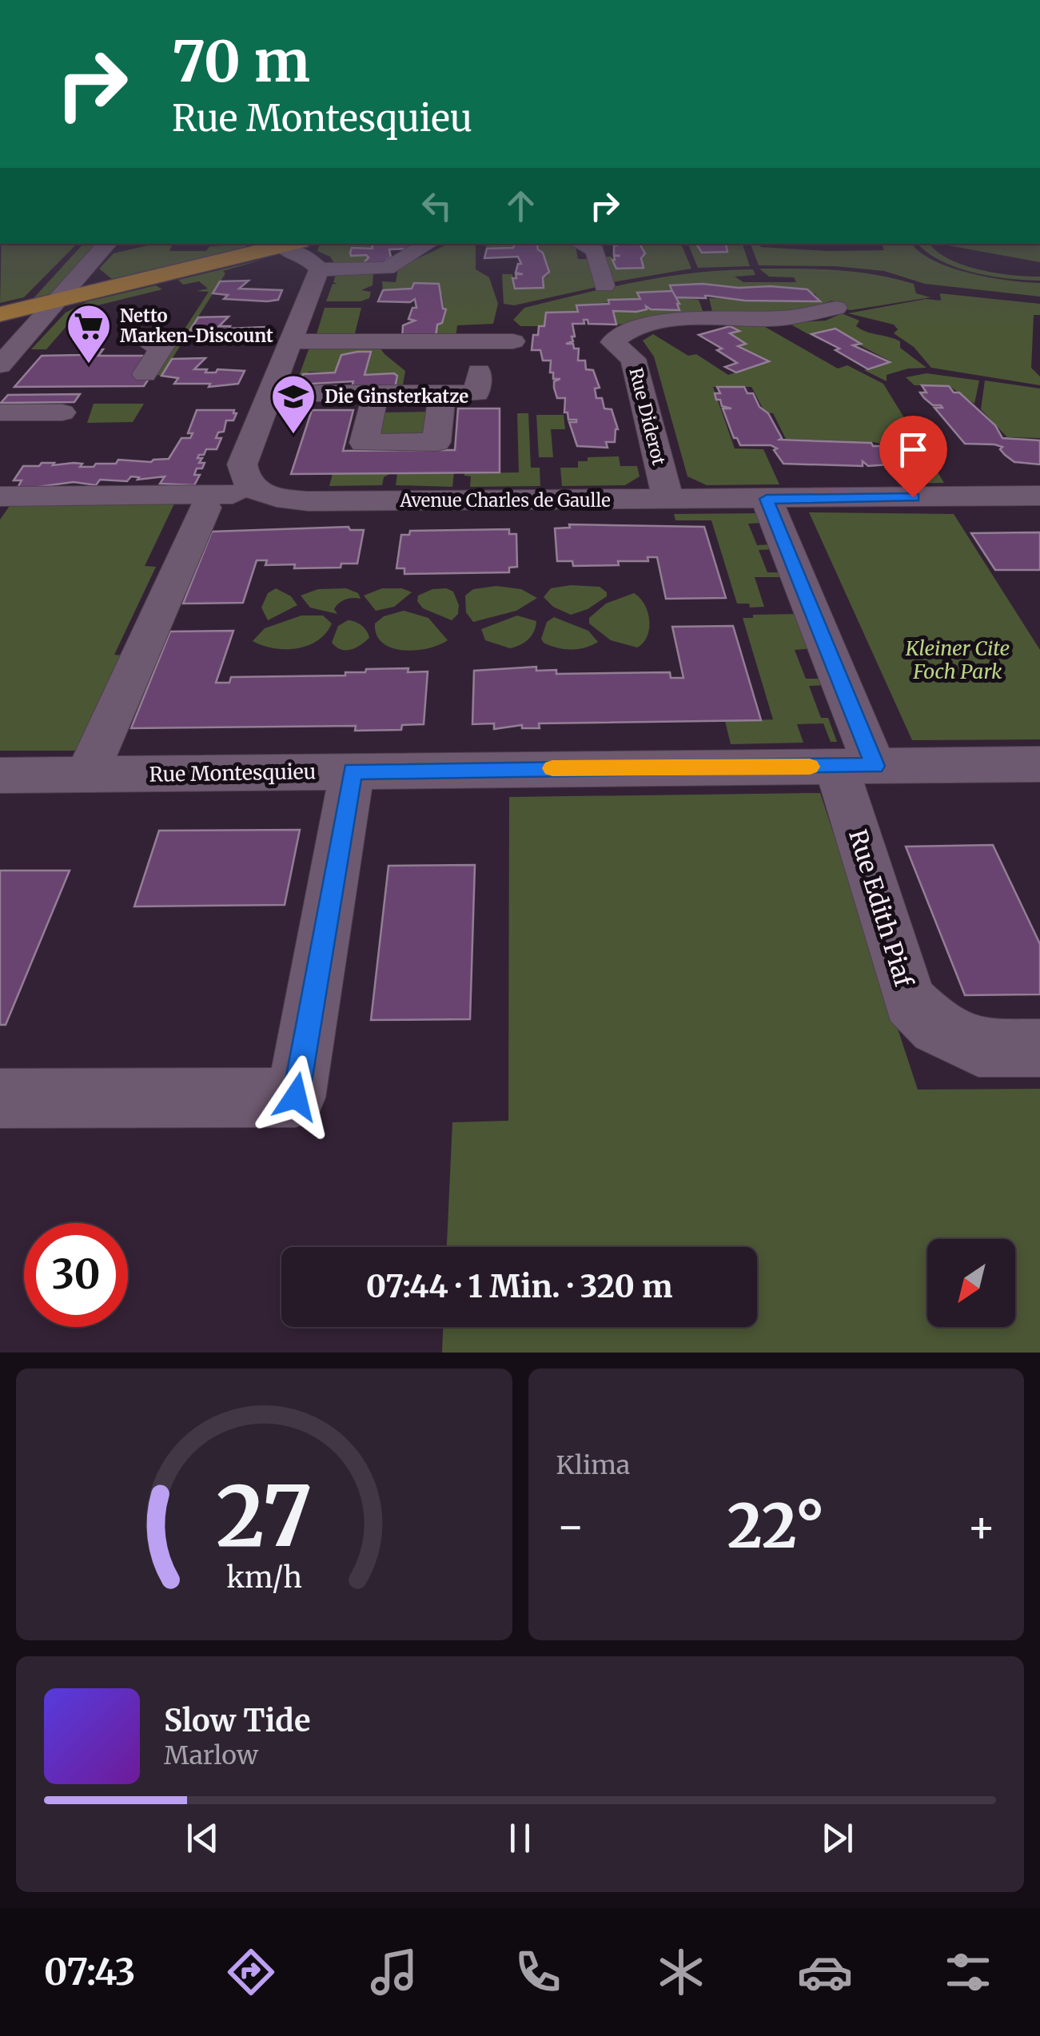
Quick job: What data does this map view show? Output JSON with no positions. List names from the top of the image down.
{
  "streets": {
    "street": [
      "Rue Diderot",
      "Avenue Charles de Gaulle",
      "Rue Montesquieu",
      "Rue Edith Piaf"
    ]
  },
  "crossings": [
    ["Rue Diderot", "Avenue Charles de Gaulle"],
    ["Avenue Charles de Gaulle", "Rue Edith Piaf"],
    ["Rue Montesquieu", "Rue Edith Piaf"]
  ],
  "parks": ["Kleiner Cite Foch Park"],
  "places": {
    "supermarket": ["Netto Marken-Discount"],
    "school or university": ["Die Ginsterkatze"]
  },
  "north": "bottom left",
  "page": {
    "turn": ["70 m", "Rue Montesquieu"],
    "limit": "30",
    "trip": "07:44 · 1 Min. · 320 m",
    "tile": "Klima",
    "heat": ["−", "22°", "+"],
    "song": ["Slow Tide", "Marlow"],
    "tabs": "07:43",
    "gauge": ["27", "km/h"]
  }
}
